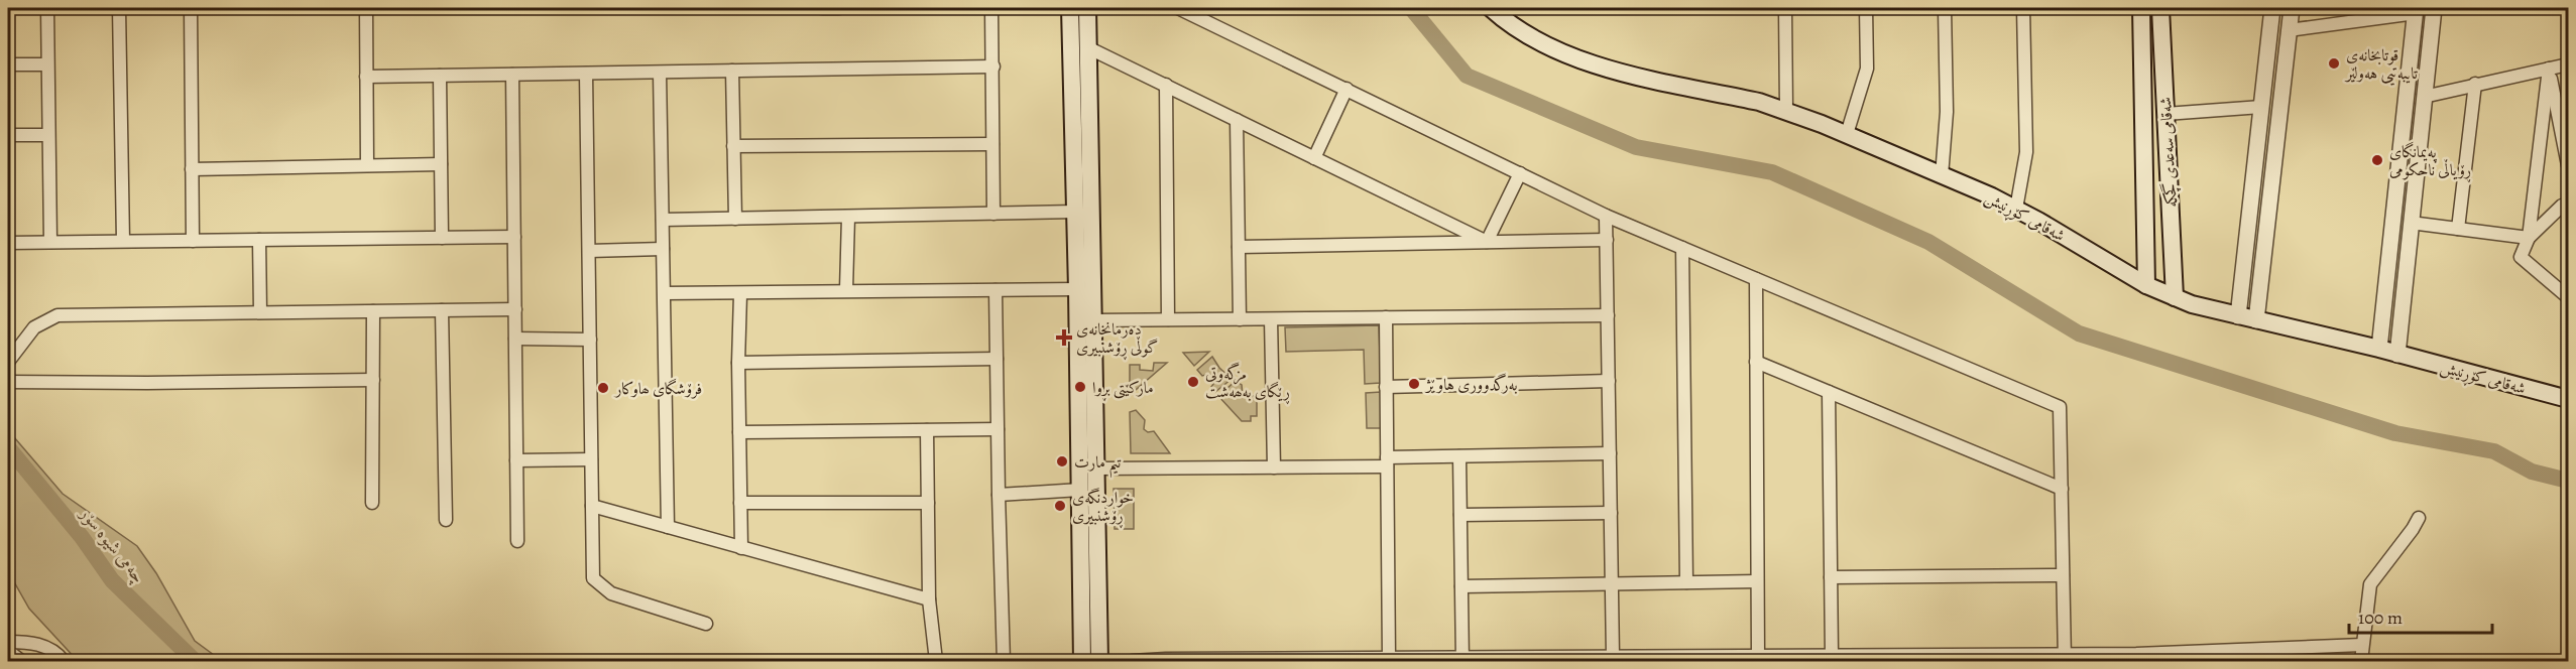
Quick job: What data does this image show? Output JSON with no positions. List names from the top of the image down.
{
  "streets": {
    "main road": ["شەقامی سەعدی گچکە", "شەقامی کۆڕنیش"]
  },
  "crossings": [
    ["شەقامی سەعدی گچکە", "شەقامی کۆڕنیش"]
  ],
  "water": ["چەمی شیوە سۆر"],
  "places": {
    "other": [
      "قوتابخانەی تایبەتیی هەولێر",
      "پەیمانگای ڕۆیاڵی ناحکومی",
      "مزگەوتی ڕێگای بەھەشت",
      "بەرگدووری هاوێژ",
      "مارکێتی بڕوا",
      "فرۆشگای ھاوکار",
      "تیم مارت",
      "خواردنگەی ڕۆشنبیری"
    ],
    "health": ["دەرمانخانەی گوڵی ڕۆشنبیری"]
  },
  "scale_bar": "100 m"
}
